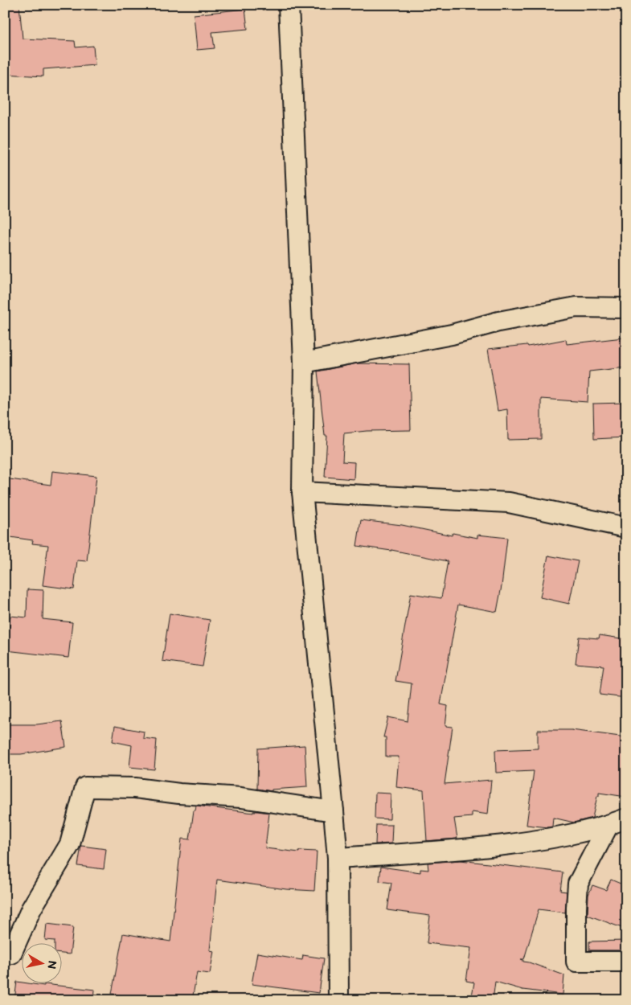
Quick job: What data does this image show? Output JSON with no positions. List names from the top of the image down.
{
  "north": "right"
}
